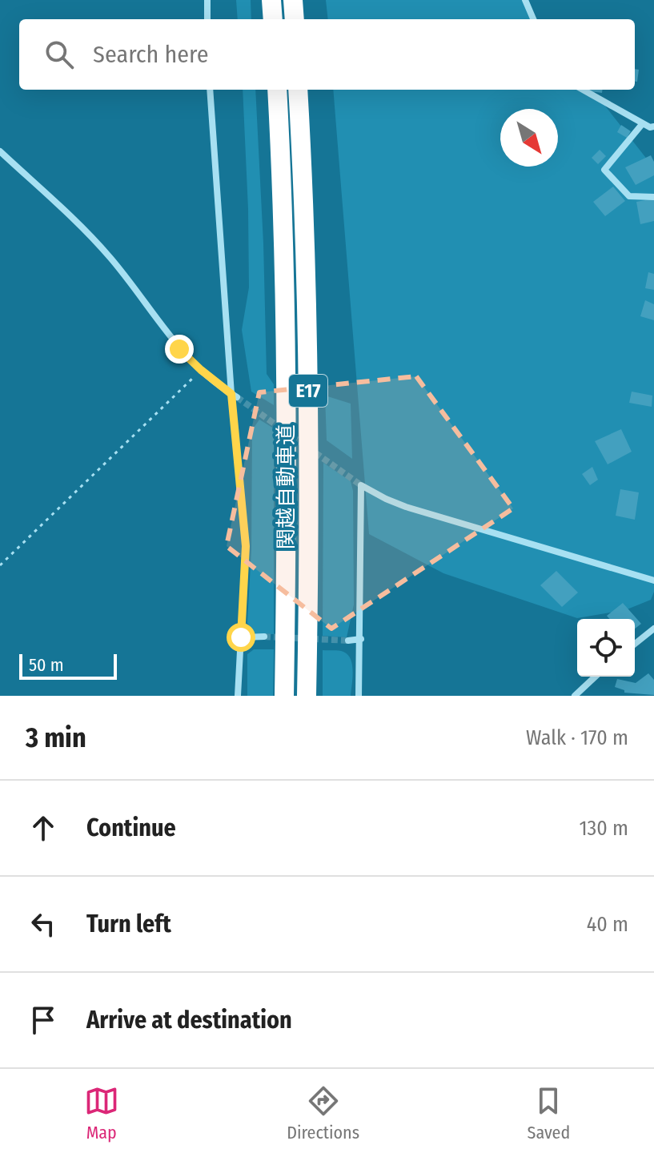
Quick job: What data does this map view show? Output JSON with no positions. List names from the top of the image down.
{
  "streets": {
    "highway": ["E17", "関越自動車道"]
  },
  "scale_bar": "50 m",
  "north": "bottom right",
  "page": {
    "search": "Search here",
    "scale": "50 m",
    "heading": ["3 min", "Walk · 170 m"],
    "list": [
      ["Continue", "130 m"],
      ["Turn left", "40 m"],
      "Arrive at destination"
    ],
    "nav": ["Map", "Directions", "Saved"]
  }
}
